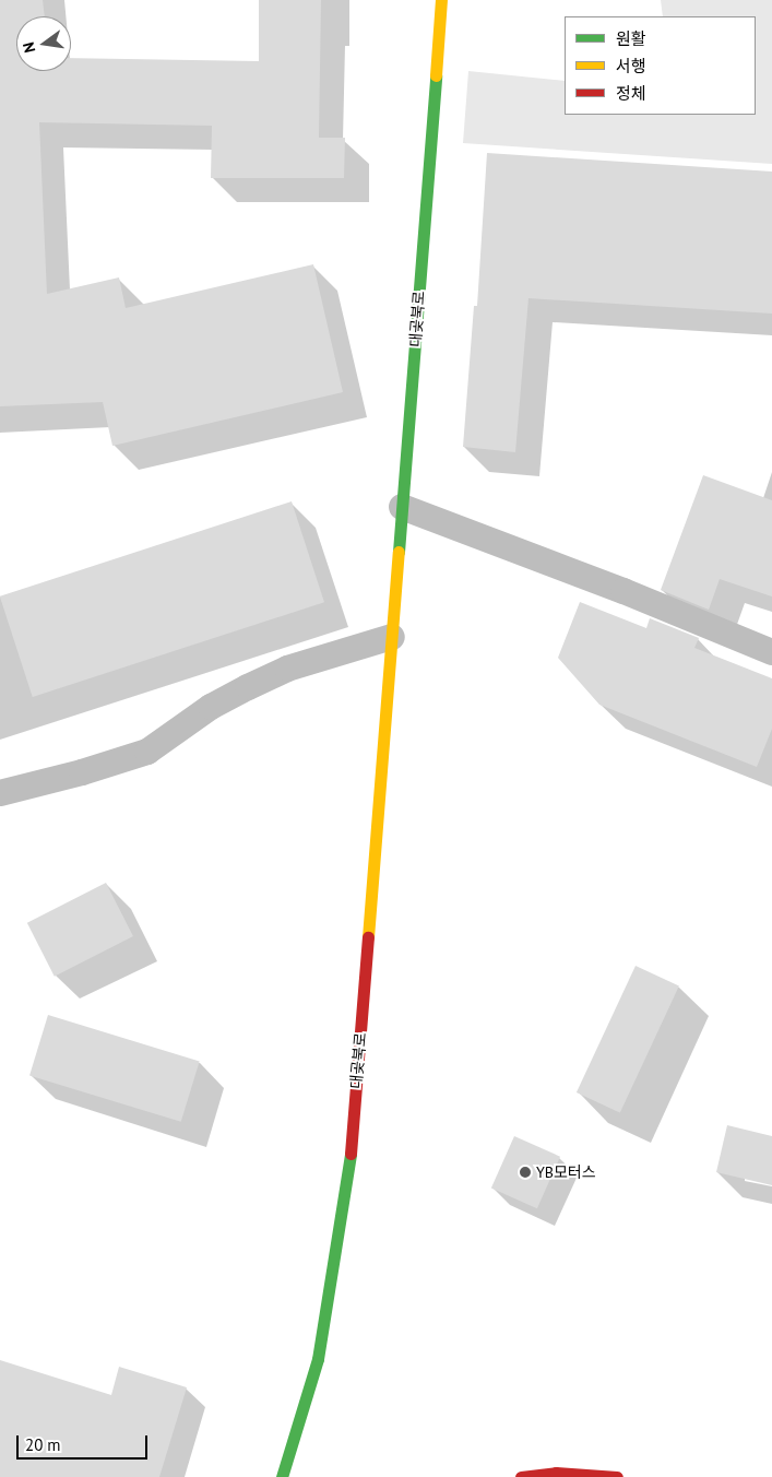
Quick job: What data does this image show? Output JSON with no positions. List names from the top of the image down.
{
  "streets": {
    "street": ["대곶북로"]
  },
  "places": ["YB모터스"],
  "legend": ["원활", "서행", "정체"],
  "scale_bar": "20 m",
  "north": "left"
}
